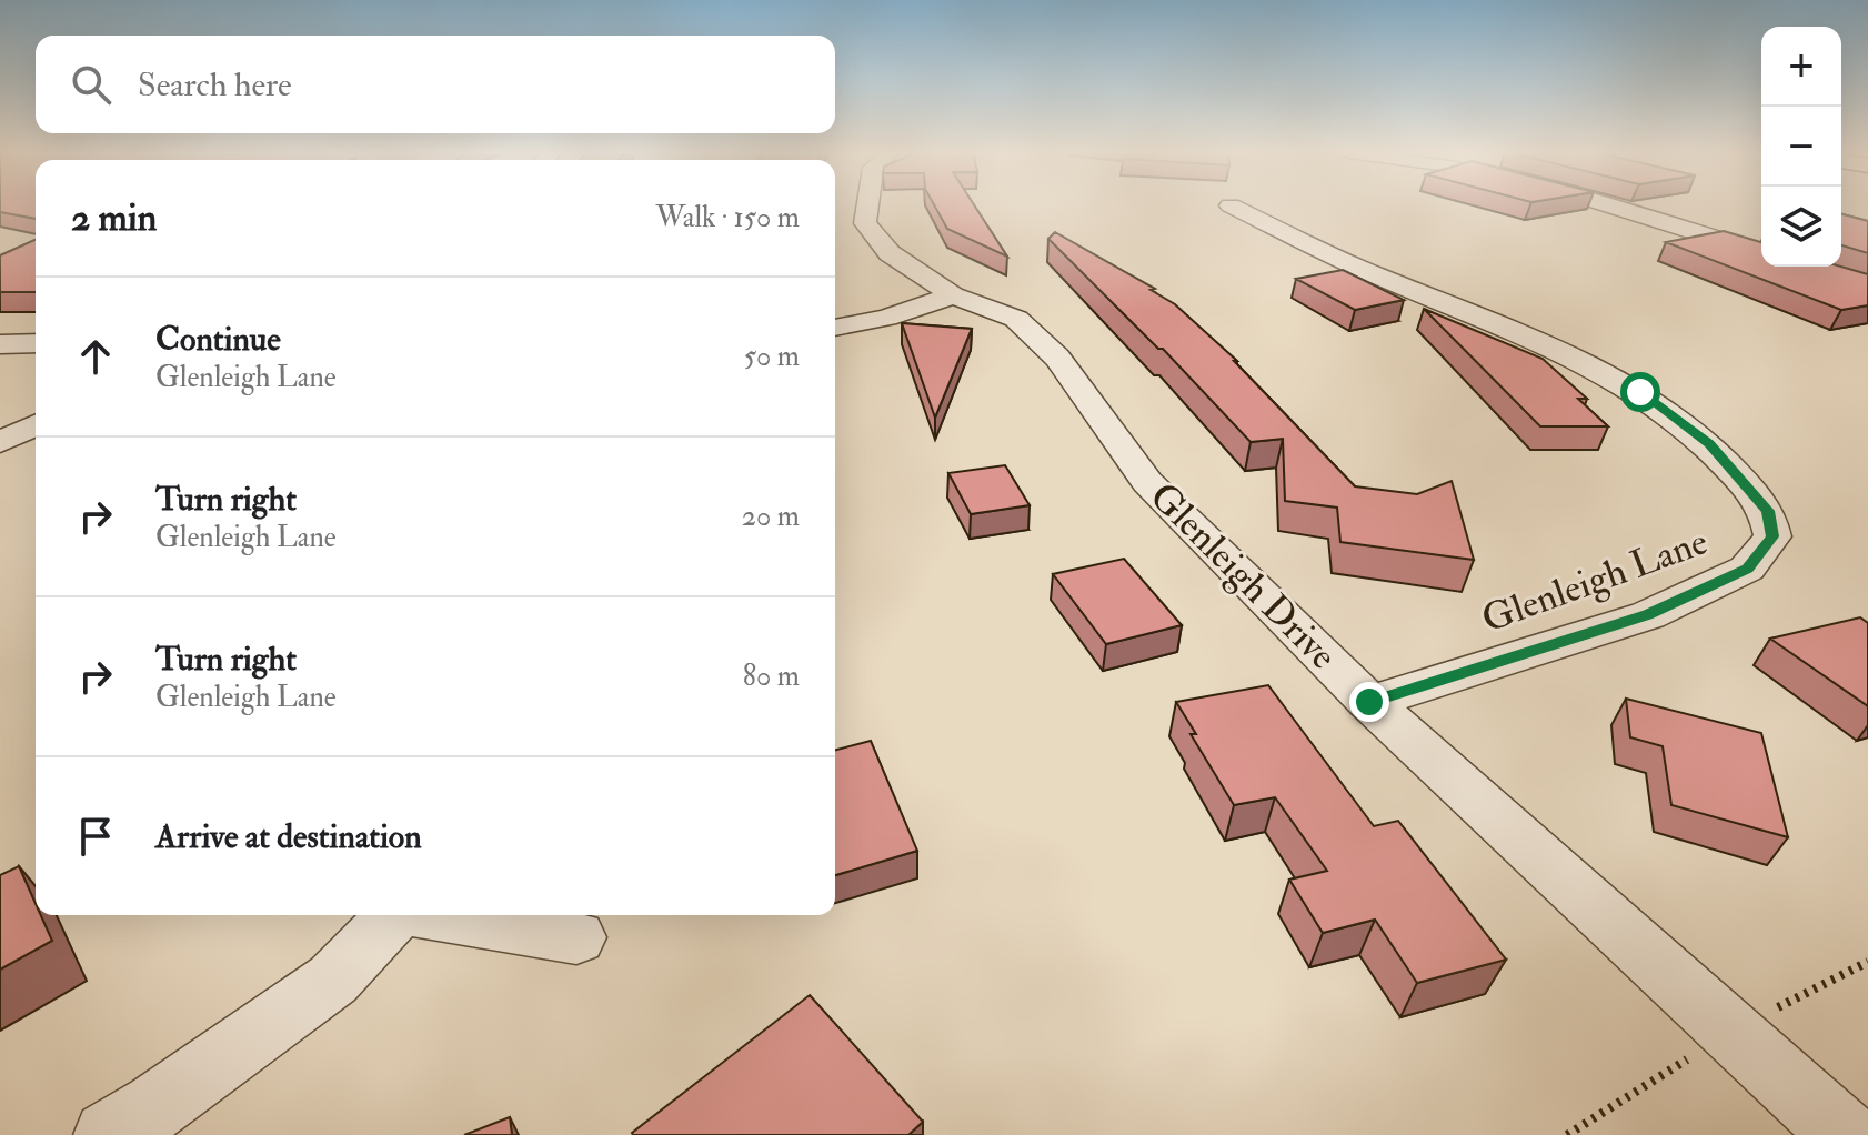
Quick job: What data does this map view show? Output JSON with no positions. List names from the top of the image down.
{
  "streets": {
    "street": ["Glenleigh Drive", "Glenleigh Lane"]
  },
  "crossings": [
    ["Glenleigh Drive", "Glenleigh Lane"]
  ],
  "page": {
    "map_buttons": ["+", "−"],
    "search": "Search here",
    "heading": ["2 min", "Walk · 150 m"],
    "list": [
      ["Continue", "Glenleigh Lane", "50 m"],
      ["Turn right", "Glenleigh Lane", "20 m"],
      ["Turn right", "Glenleigh Lane", "80 m"],
      "Arrive at destination"
    ]
  }
}
